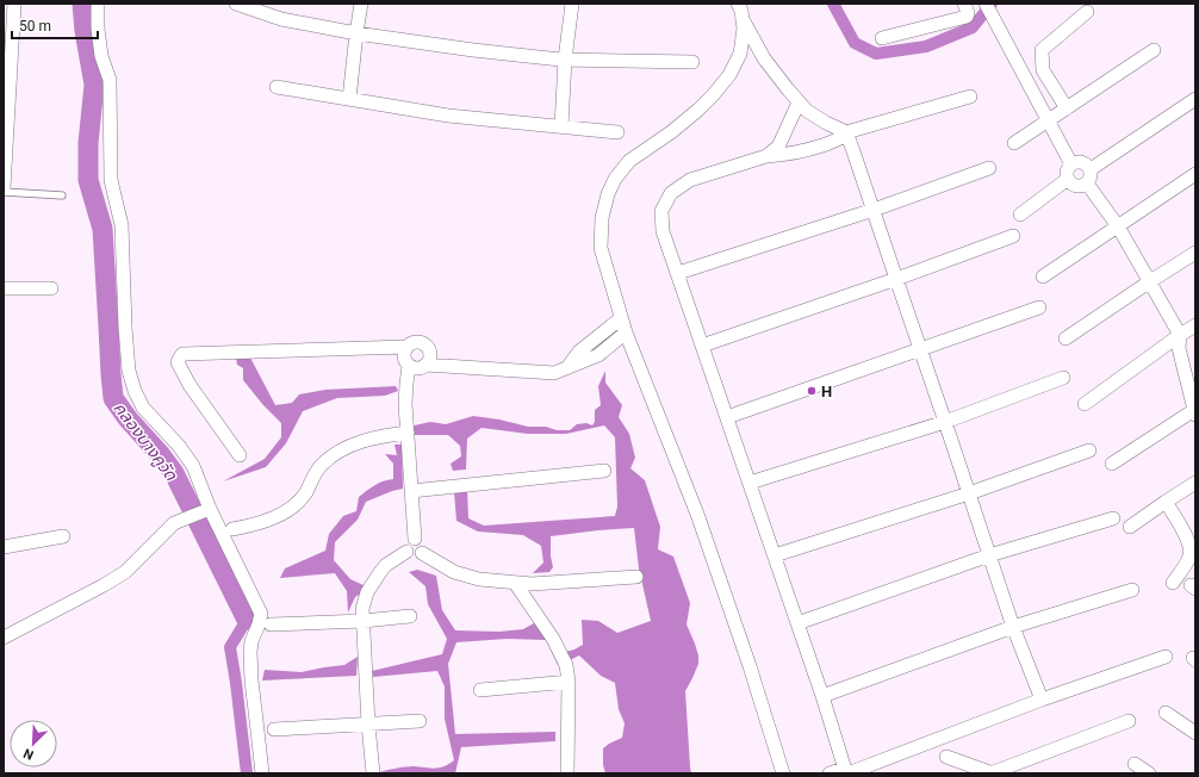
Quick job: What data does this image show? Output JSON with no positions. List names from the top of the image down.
{
  "water": ["คลองบางคูวัด"],
  "places": ["H"],
  "scale_bar": "50 m",
  "north": "bottom left"
}
